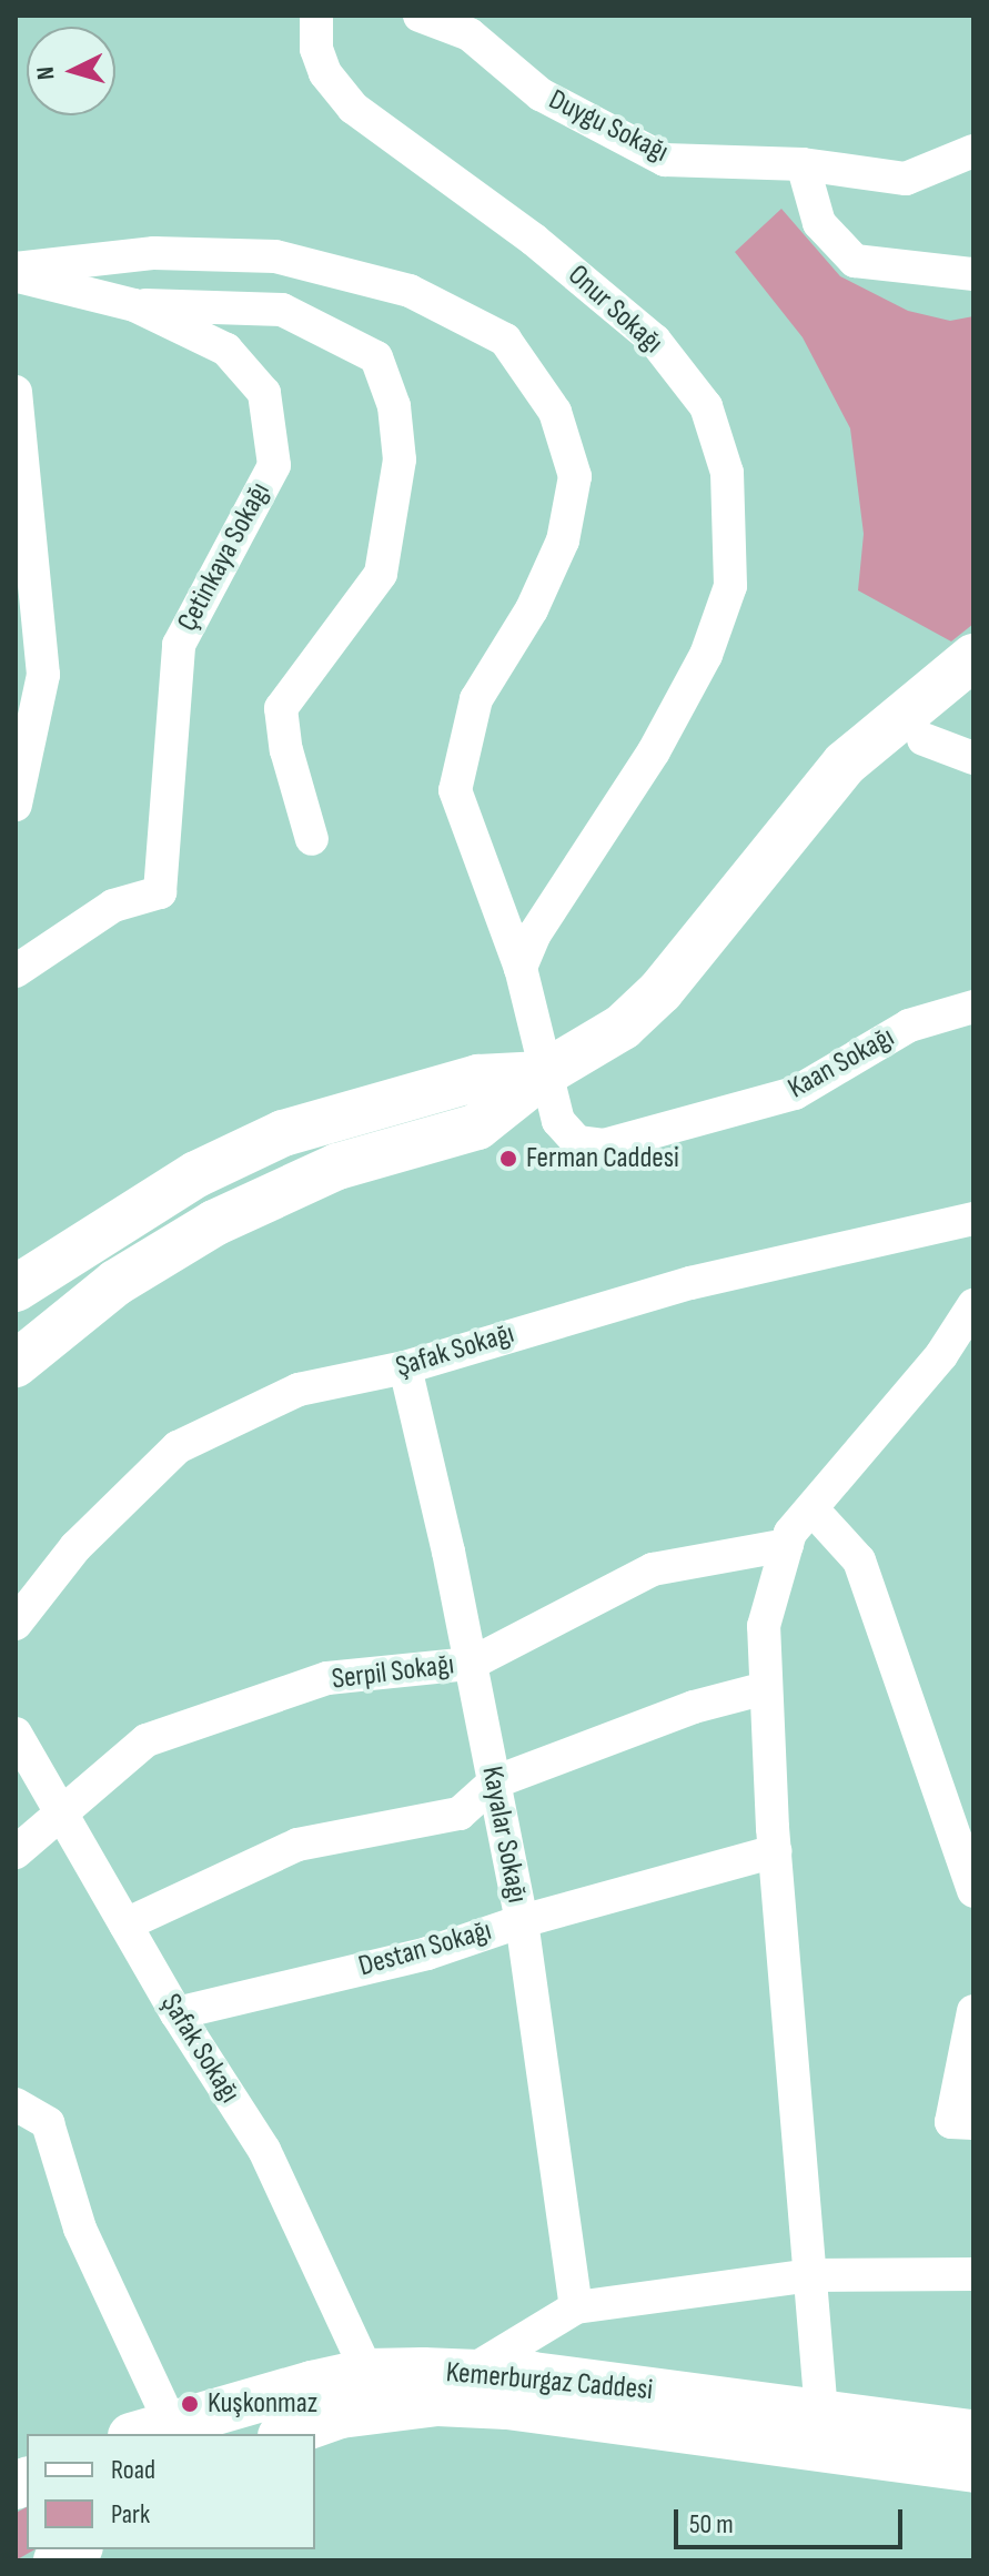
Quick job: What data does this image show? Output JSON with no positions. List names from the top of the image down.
{
  "streets": {
    "street": [
      "Duygu Sokağı",
      "Onur Sokağı",
      "Çetinkaya Sokağı",
      "Kaan Sokağı",
      "Şafak Sokağı",
      "Serpil Sokağı",
      "Kayalar Sokağı",
      "Destan Sokağı",
      "Kemerburgaz Caddesi"
    ]
  },
  "crossings": [
    ["Onur Sokağı", "Kaan Sokağı"],
    ["Çetinkaya Sokağı", "Kaan Sokağı"],
    ["Şafak Sokağı", "Serpil Sokağı"],
    ["Şafak Sokağı", "Kayalar Sokağı"],
    ["Şafak Sokağı", "Destan Sokağı"],
    ["Şafak Sokağı", "Kemerburgaz Caddesi"],
    ["Serpil Sokağı", "Kayalar Sokağı"],
    ["Kayalar Sokağı", "Destan Sokağı"]
  ],
  "places": ["Ferman Caddesi", "Kuşkonmaz"],
  "legend": ["Road", "Park"],
  "scale_bar": "50 m",
  "north": "left"
}
